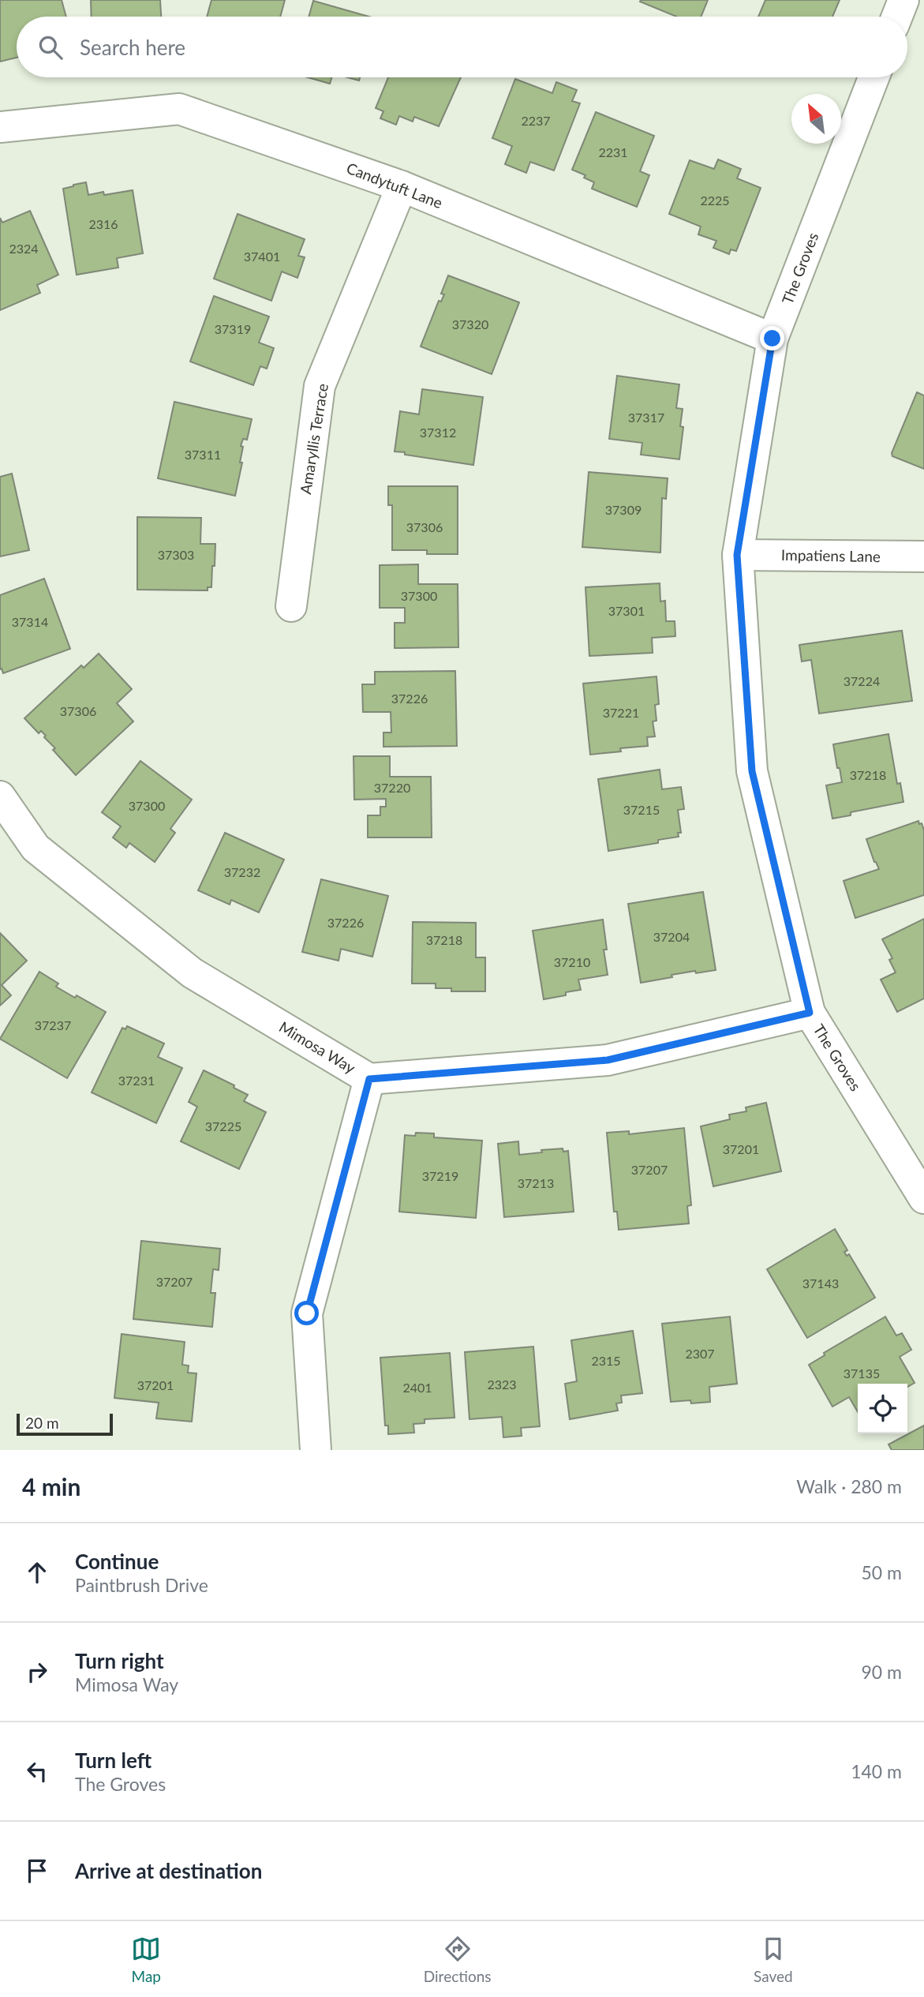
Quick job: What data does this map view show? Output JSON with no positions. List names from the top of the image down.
{
  "streets": {
    "street": [
      "Candytuft Lane",
      "The Groves",
      "Amaryllis Terrace",
      "Impatiens Lane",
      "Mimosa Way"
    ]
  },
  "crossings": [
    ["Candytuft Lane", "The Groves"],
    ["Candytuft Lane", "Amaryllis Terrace"],
    ["The Groves", "Impatiens Lane"],
    ["The Groves", "Mimosa Way"]
  ],
  "house_numbers": [
    "2237",
    "2231",
    "2225",
    "2316",
    "2324",
    "37401",
    "37320",
    "37319",
    "37317",
    "37312",
    "37311",
    "37309",
    "37306",
    "37303",
    "37300",
    "37301",
    "37314",
    "37224",
    "37226",
    "37306",
    "37221",
    "37218",
    "37220",
    "37300",
    "37215",
    "37232",
    "37226",
    "37204",
    "37218",
    "37210",
    "37237",
    "37231",
    "37225",
    "37201",
    "37207",
    "37219",
    "37213",
    "37207",
    "37143",
    "2307",
    "2315",
    "37135",
    "2323",
    "37201",
    "2401"
  ],
  "scale_bar": "20 m",
  "north": "top left",
  "page": {
    "search": "Search here",
    "scale": "20 m",
    "heading": ["4 min", "Walk · 280 m"],
    "list": [
      ["Continue", "Paintbrush Drive", "50 m"],
      ["Turn right", "Mimosa Way", "90 m"],
      ["Turn left", "The Groves", "140 m"],
      "Arrive at destination"
    ],
    "nav": ["Map", "Directions", "Saved"]
  }
}
